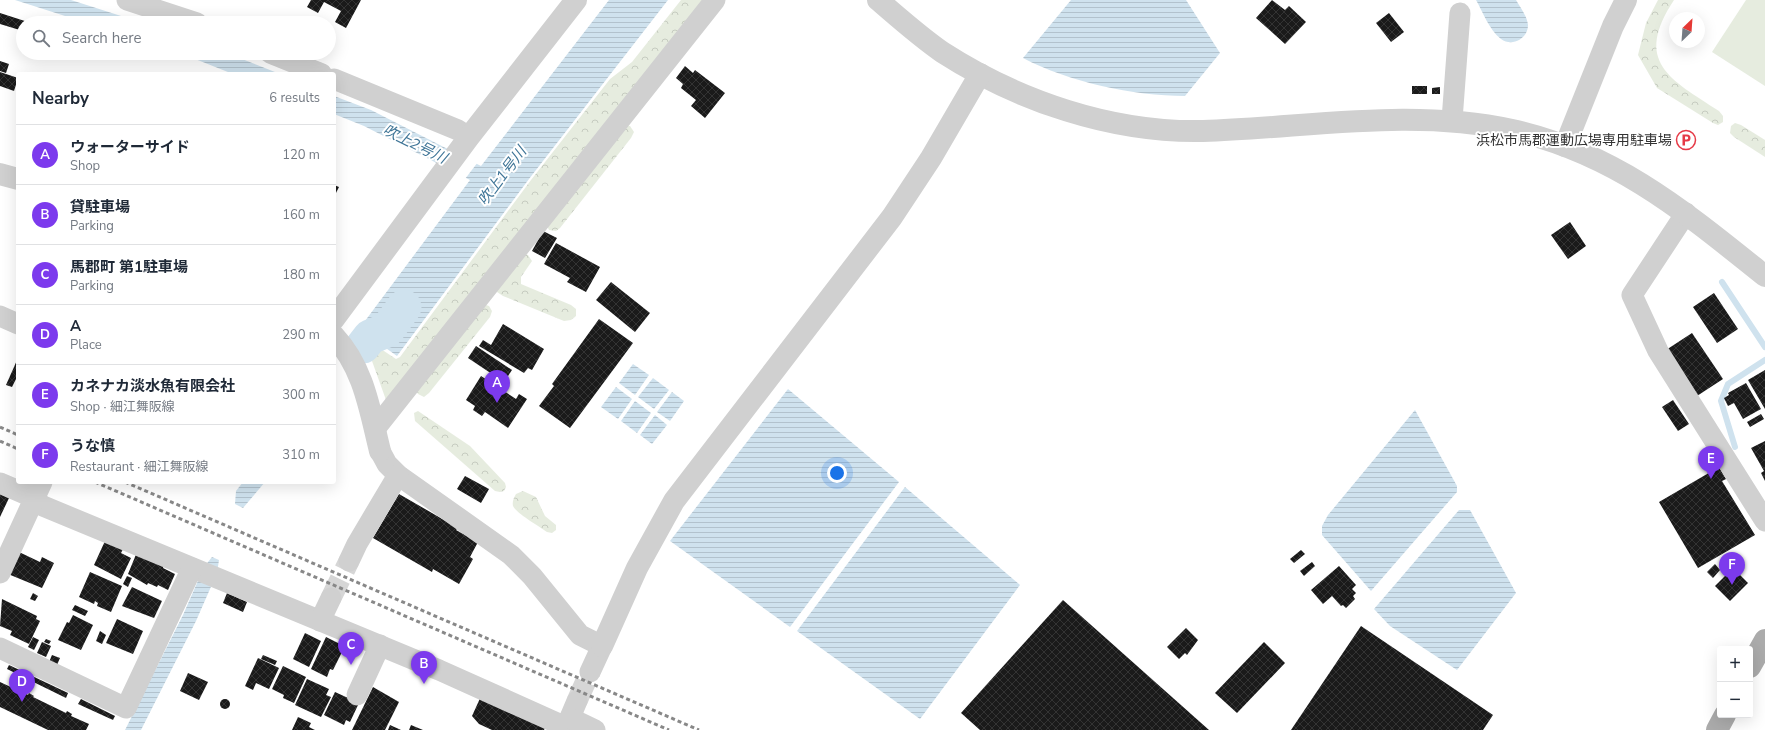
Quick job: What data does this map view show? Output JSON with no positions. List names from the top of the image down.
{
  "water": ["吹上2号川", "吹上1号川"],
  "places": {
    "parking": ["浜松市馬郡運動広場専用駐車場"]
  },
  "north": "top right",
  "page": {
    "search": "Search here",
    "heading": ["Nearby", "6 results"],
    "list": [
      {
        "mark": "A",
        "name": "ウォーターサイド",
        "note": "Shop",
        "value": "120 m"
      },
      {
        "mark": "B",
        "name": "貸駐車場",
        "note": "Parking",
        "value": "160 m"
      },
      {
        "mark": "C",
        "name": "馬郡町 第1駐車場",
        "note": "Parking",
        "value": "180 m"
      },
      {
        "mark": "D",
        "name": "A",
        "note": "Place",
        "value": "290 m"
      },
      {
        "mark": "E",
        "name": "カネナカ淡水魚有限会社",
        "note": "Shop · 細江舞阪線",
        "value": "300 m"
      },
      {
        "mark": "F",
        "name": "うな慎",
        "note": "Restaurant · 細江舞阪線",
        "value": "310 m"
      }
    ],
    "pins": [
      "A",
      "E",
      "F",
      "C",
      "B",
      "D"
    ],
    "map_buttons": ["+", "−"]
  }
}
